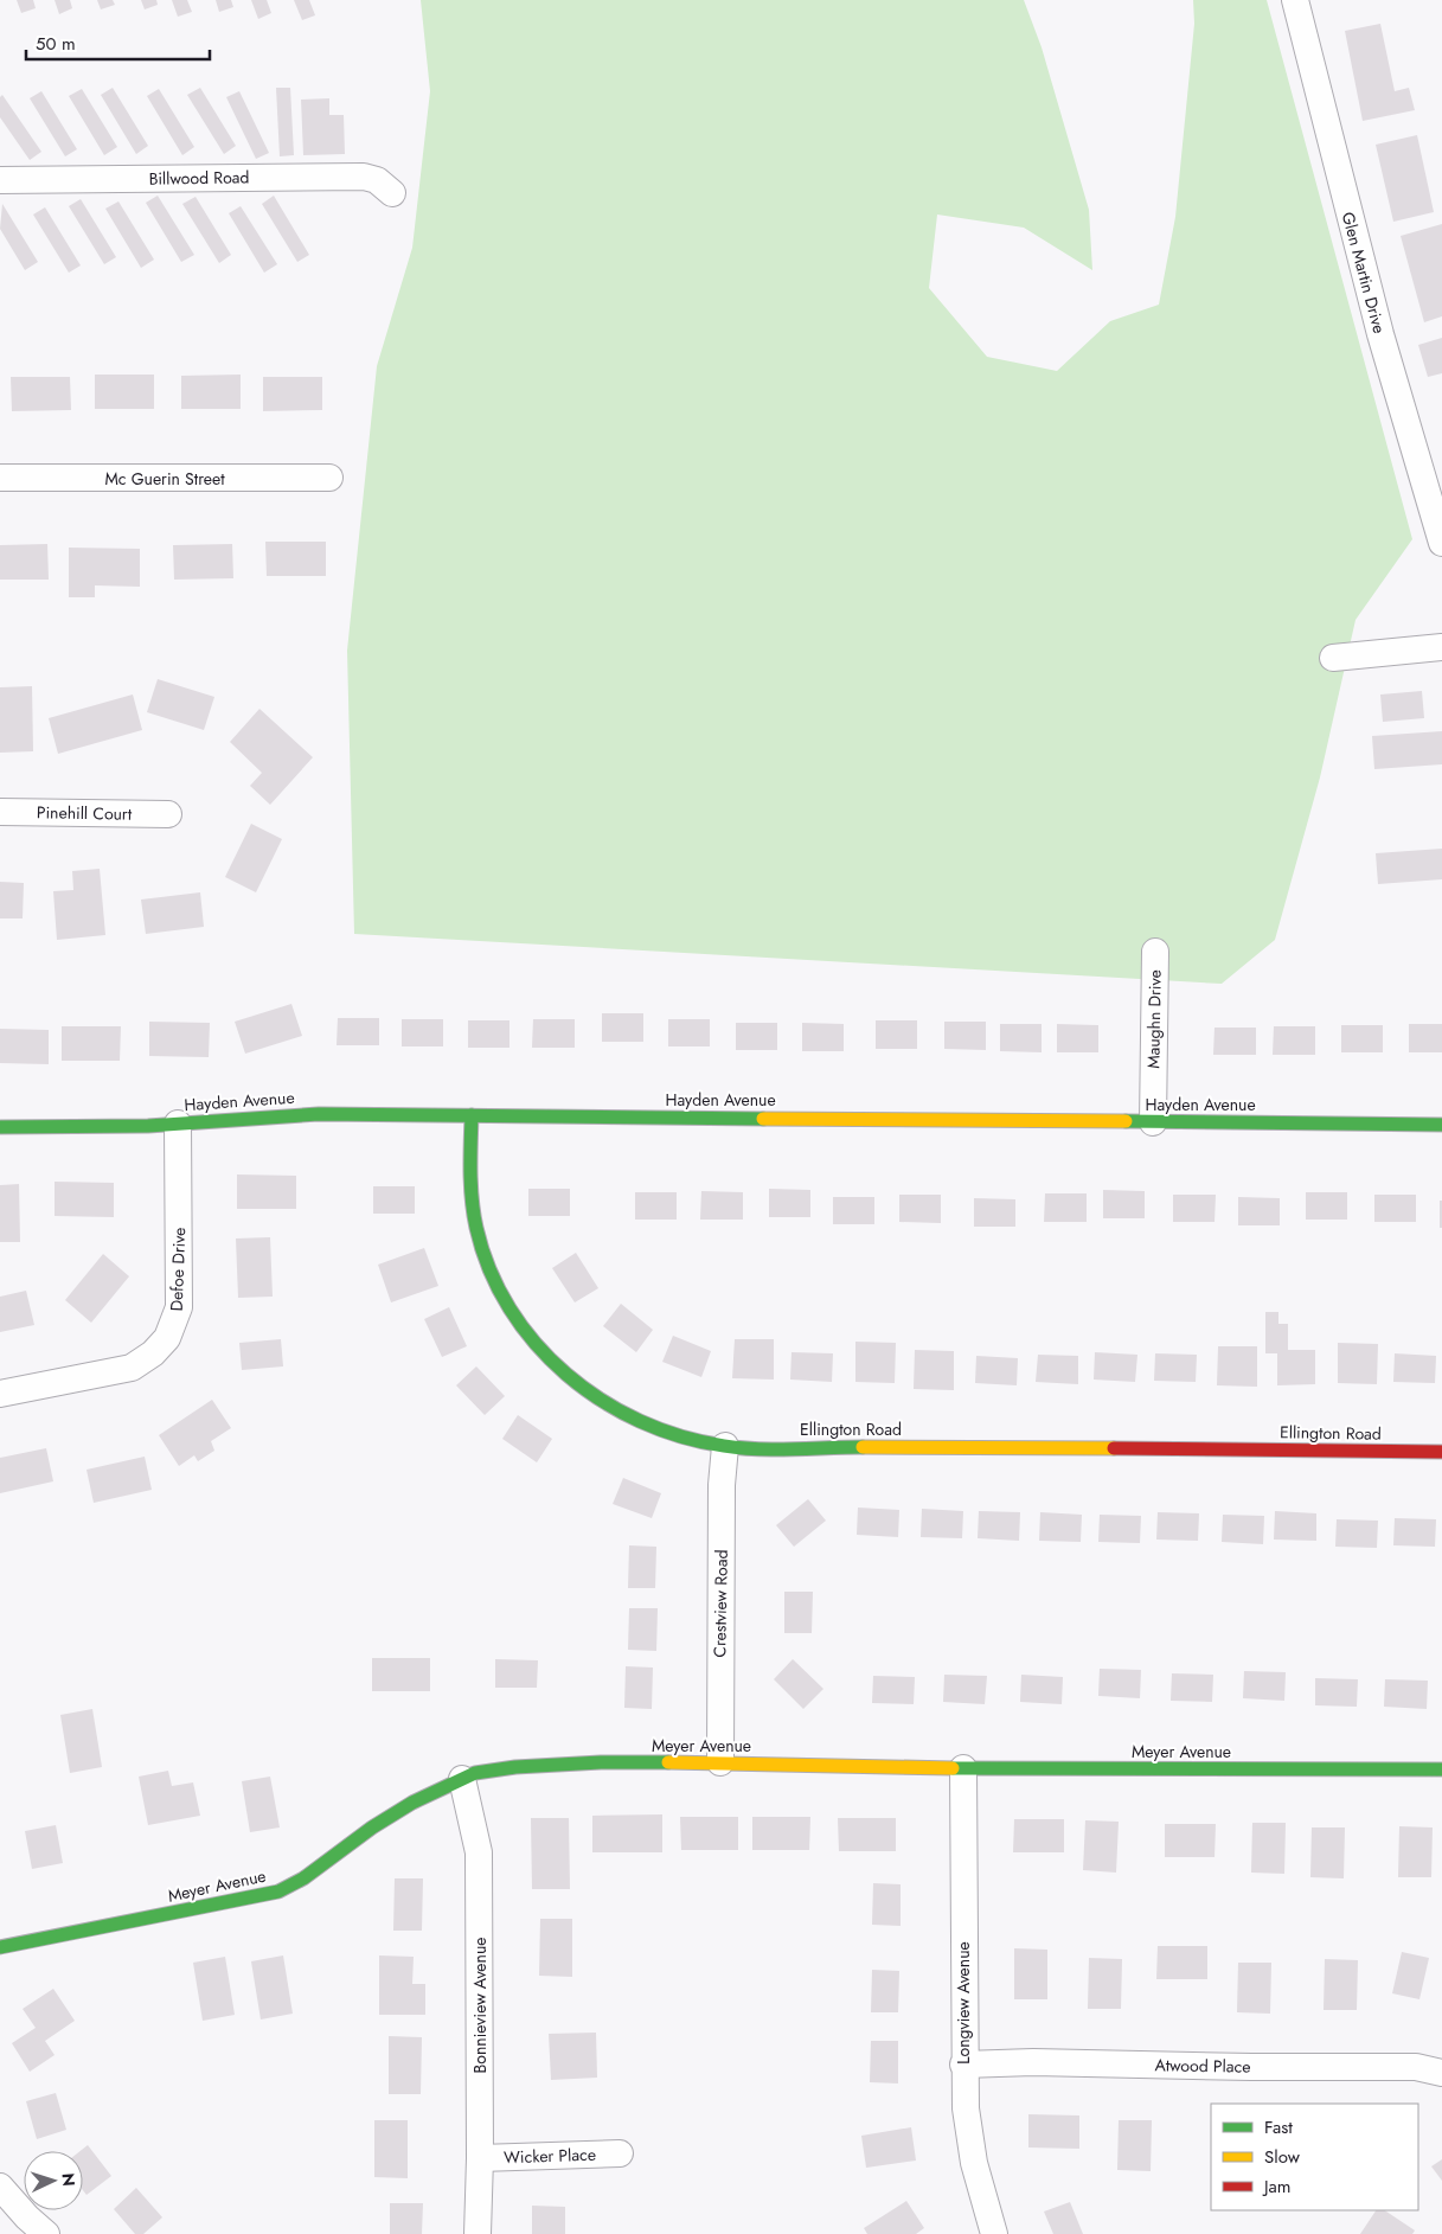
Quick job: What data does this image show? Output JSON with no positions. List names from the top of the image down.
{
  "streets": {
    "street": [
      "Billwood Road",
      "Glen Martin Drive",
      "Mc Guerin Street",
      "Pinehill Court",
      "Maughn Drive",
      "Hayden Avenue",
      "Defoe Drive",
      "Ellington Road",
      "Crestview Road",
      "Meyer Avenue",
      "Longview Avenue",
      "Bonnieview Avenue",
      "Atwood Place",
      "Wicker Place"
    ]
  },
  "crossings": [
    ["Maughn Drive", "Hayden Avenue"],
    ["Hayden Avenue", "Defoe Drive"],
    ["Hayden Avenue", "Ellington Road"],
    ["Ellington Road", "Crestview Road"],
    ["Crestview Road", "Meyer Avenue"],
    ["Meyer Avenue", "Longview Avenue"],
    ["Meyer Avenue", "Bonnieview Avenue"],
    ["Longview Avenue", "Atwood Place"],
    ["Bonnieview Avenue", "Wicker Place"]
  ],
  "legend": ["Fast", "Slow", "Jam"],
  "scale_bar": "50 m",
  "north": "right"
}
